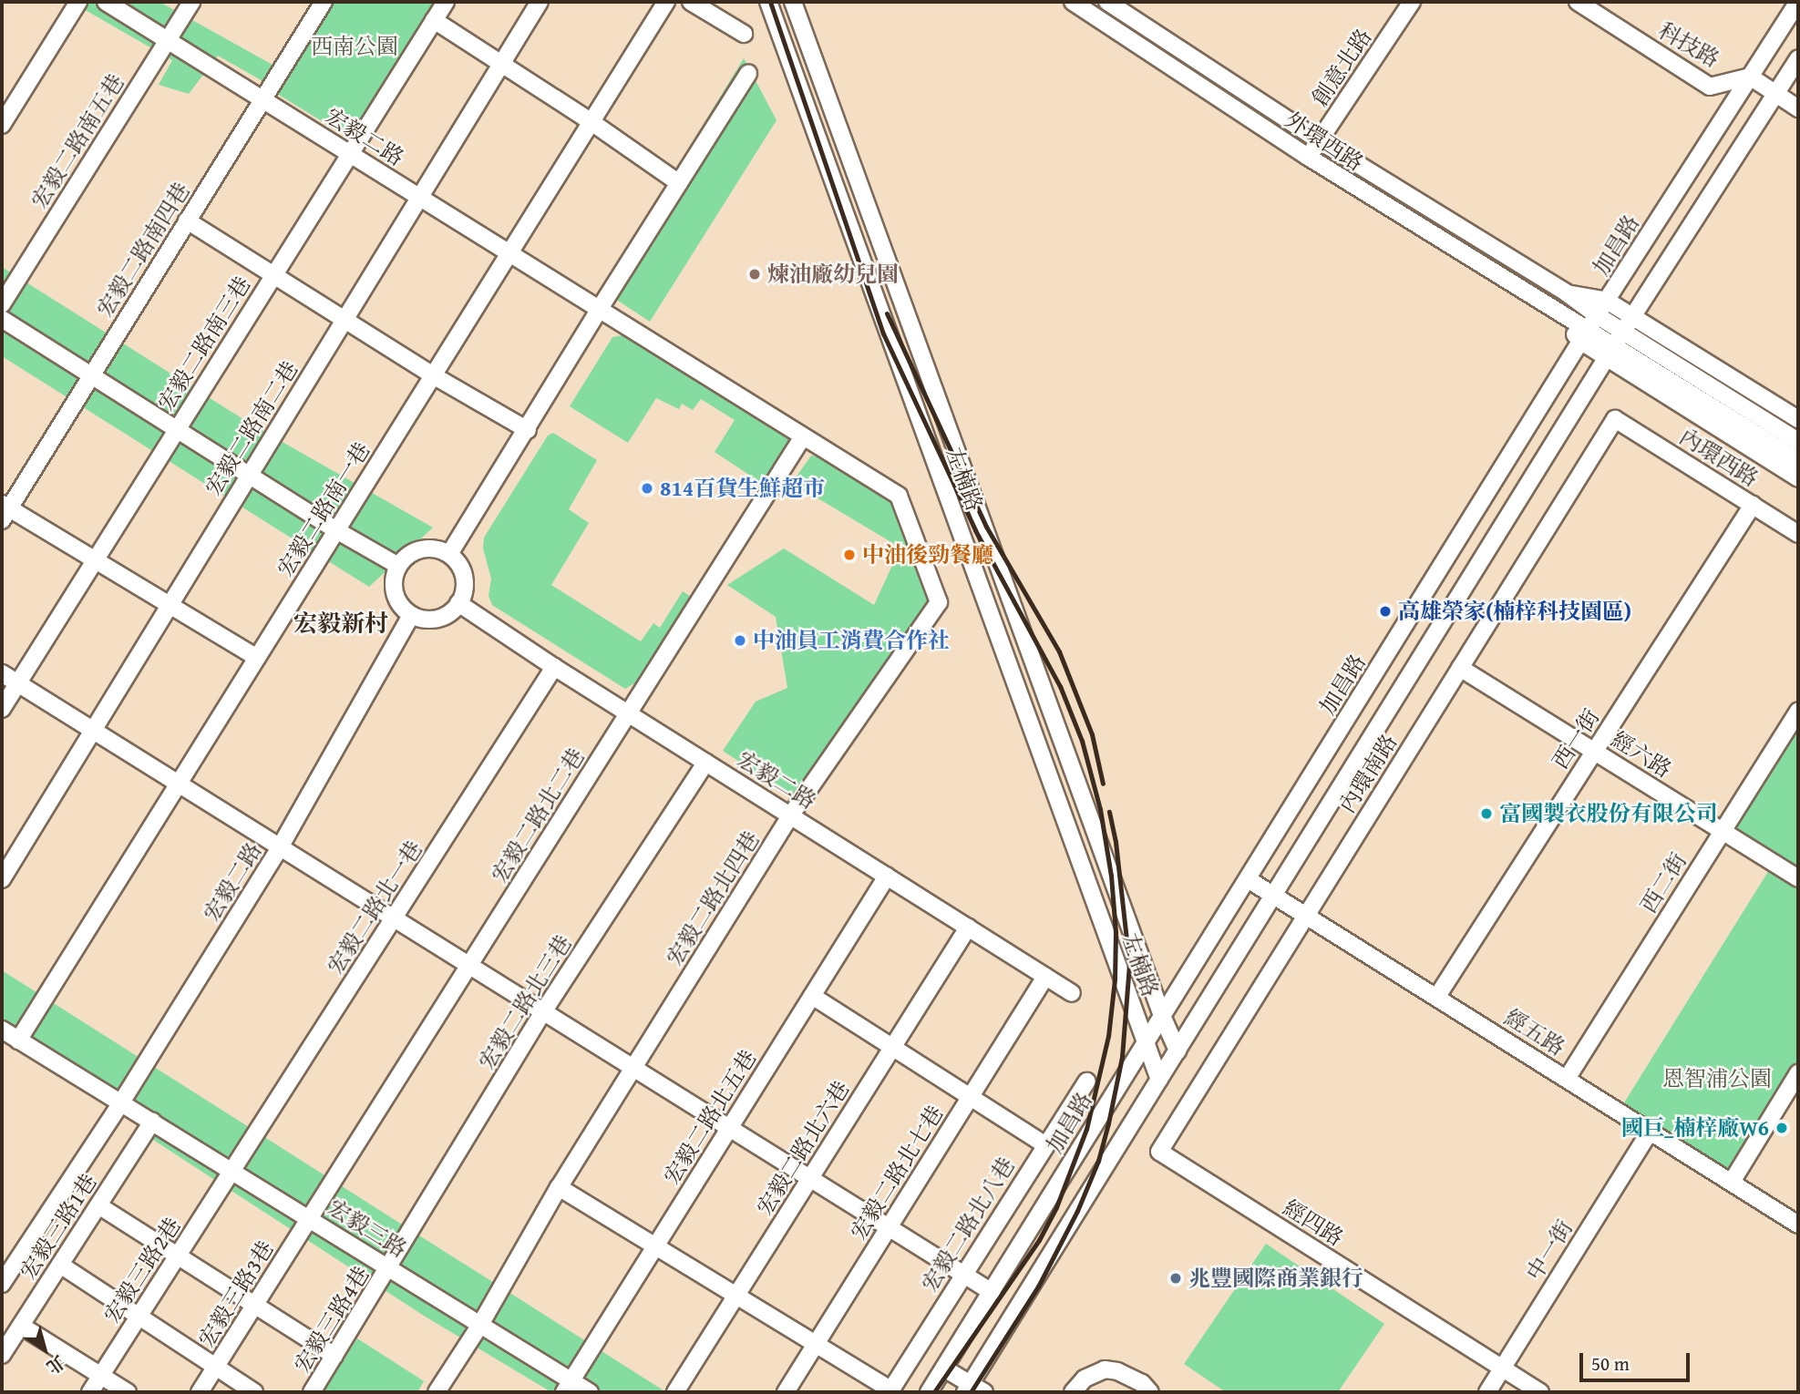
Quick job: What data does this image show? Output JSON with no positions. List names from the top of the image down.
{
  "streets": {
    "street": [
      "科技路",
      "創意北路",
      "宏毅二路",
      "宏毅二路南五巷",
      "外環西路",
      "加昌路",
      "宏毅二路南四巷",
      "宏毅二路南三巷",
      "宏毅二路南二巷",
      "內環西路",
      "左楠路",
      "宏毅二路南一巷",
      "西一街",
      "經六路",
      "內環南路",
      "宏毅二路北二巷",
      "西二街",
      "宏毅二路北四巷",
      "宏毅二路北一巷",
      "宏毅二路北三巷",
      "經五路",
      "宏毅二路北五巷",
      "宏毅二路北六巷",
      "宏毅二路北七巷",
      "經四路",
      "宏毅二路北八巷",
      "宏毅三路1巷",
      "宏毅三路",
      "中一街",
      "宏毅三路2巷",
      "宏毅三路3巷",
      "宏毅三路4巷"
    ]
  },
  "crossings": [
    ["科技路", "加昌路"],
    ["創意北路", "外環西路"],
    ["宏毅二路", "宏毅二路南五巷"],
    ["宏毅二路", "宏毅二路南四巷"],
    ["宏毅二路", "宏毅二路南三巷"],
    ["宏毅二路", "宏毅二路南二巷"],
    ["宏毅二路", "宏毅二路南一巷"],
    ["宏毅二路", "宏毅二路北二巷"],
    ["宏毅二路", "宏毅二路北四巷"],
    ["宏毅二路", "宏毅二路北一巷"],
    ["宏毅二路", "宏毅二路北三巷"],
    ["宏毅二路", "宏毅二路北五巷"],
    ["宏毅二路", "宏毅二路北六巷"],
    ["宏毅二路", "宏毅二路北七巷"],
    ["宏毅二路", "宏毅三路"],
    ["外環西路", "加昌路"],
    ["加昌路", "左楠路"],
    ["加昌路", "經五路"],
    ["內環西路", "西一街"],
    ["內環西路", "內環南路"],
    ["宏毅二路南一巷", "宏毅三路"],
    ["西一街", "經六路"],
    ["西一街", "經五路"],
    ["經六路", "內環南路"],
    ["經六路", "西二街"],
    ["內環南路", "經五路"],
    ["內環南路", "經四路"],
    ["宏毅二路北二巷", "宏毅三路"],
    ["宏毅二路北二巷", "宏毅三路3巷"],
    ["西二街", "經五路"],
    ["宏毅二路北四巷", "宏毅三路"],
    ["宏毅二路北一巷", "宏毅三路"],
    ["宏毅二路北一巷", "宏毅三路2巷"],
    ["宏毅二路北三巷", "宏毅三路"],
    ["宏毅二路北三巷", "宏毅三路4巷"],
    ["經五路", "中一街"],
    ["宏毅二路北五巷", "宏毅三路"],
    ["經四路", "中一街"],
    ["宏毅三路1巷", "宏毅三路"],
    ["宏毅三路", "宏毅三路2巷"],
    ["宏毅三路", "宏毅三路3巷"],
    ["宏毅三路", "宏毅三路4巷"]
  ],
  "districts": ["宏毅新村"],
  "parks": ["西南公園", "恩智浦公園"],
  "places": [
    "煉油廠幼兒園",
    "814百貨生鮮超市",
    "中油後勁餐廳",
    "高雄榮家(楠梓科技園區)",
    "中油員工消費合作社",
    "富國製衣股份有限公司",
    "國巨_楠梓廠W6",
    "兆豐國際商業銀行"
  ],
  "scale_bar": "50 m",
  "north": "bottom right"
}
